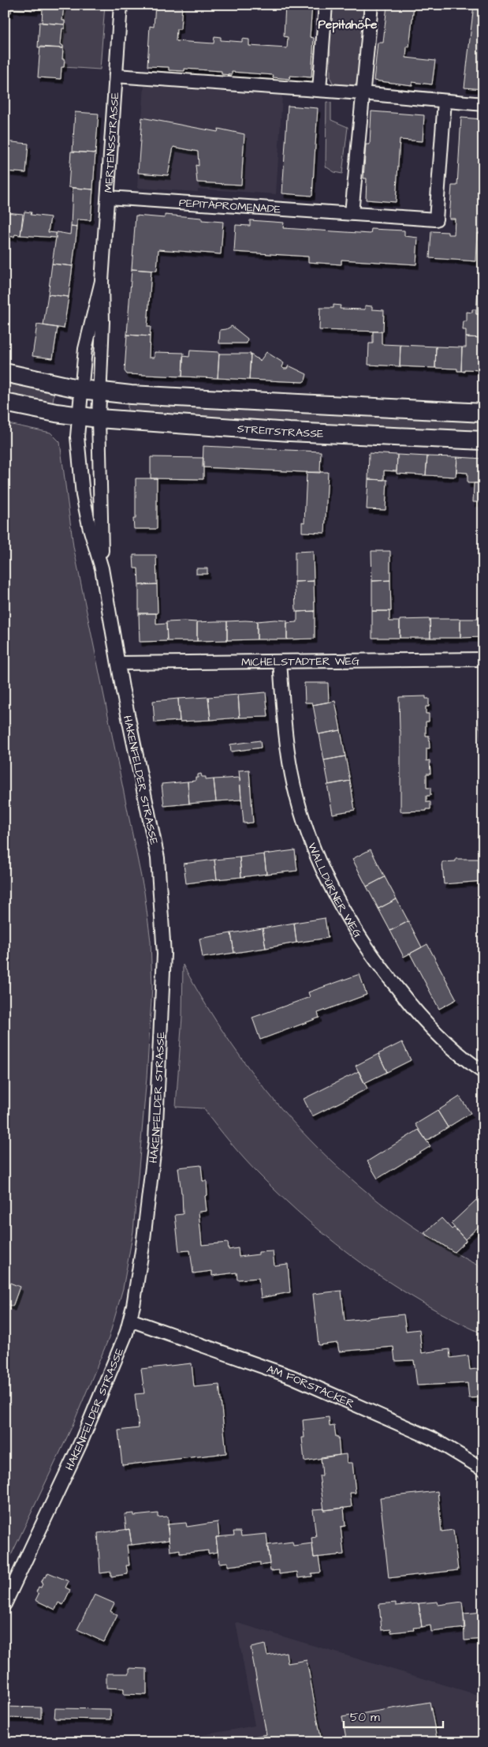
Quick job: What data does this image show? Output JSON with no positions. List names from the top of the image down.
{
  "streets": {
    "main road": ["STREITSTRASSE"],
    "street": [
      "MERTENSSTRASSE",
      "PEPITAPROMENADE",
      "MICHELSTADTER WEG",
      "HAKENFELDER STRASSE",
      "WALLDÜRNER WEG",
      "AM FORSTACKER"
    ]
  },
  "crossings": [
    ["MERTENSSTRASSE", "PEPITAPROMENADE"],
    ["MERTENSSTRASSE", "STREITSTRASSE"],
    ["MERTENSSTRASSE", "HAKENFELDER STRASSE"],
    ["STREITSTRASSE", "HAKENFELDER STRASSE"],
    ["MICHELSTADTER WEG", "HAKENFELDER STRASSE"],
    ["MICHELSTADTER WEG", "WALLDÜRNER WEG"],
    ["HAKENFELDER STRASSE", "AM FORSTACKER"]
  ],
  "districts": ["Pepitahöfe"],
  "scale_bar": "50 m"
}
